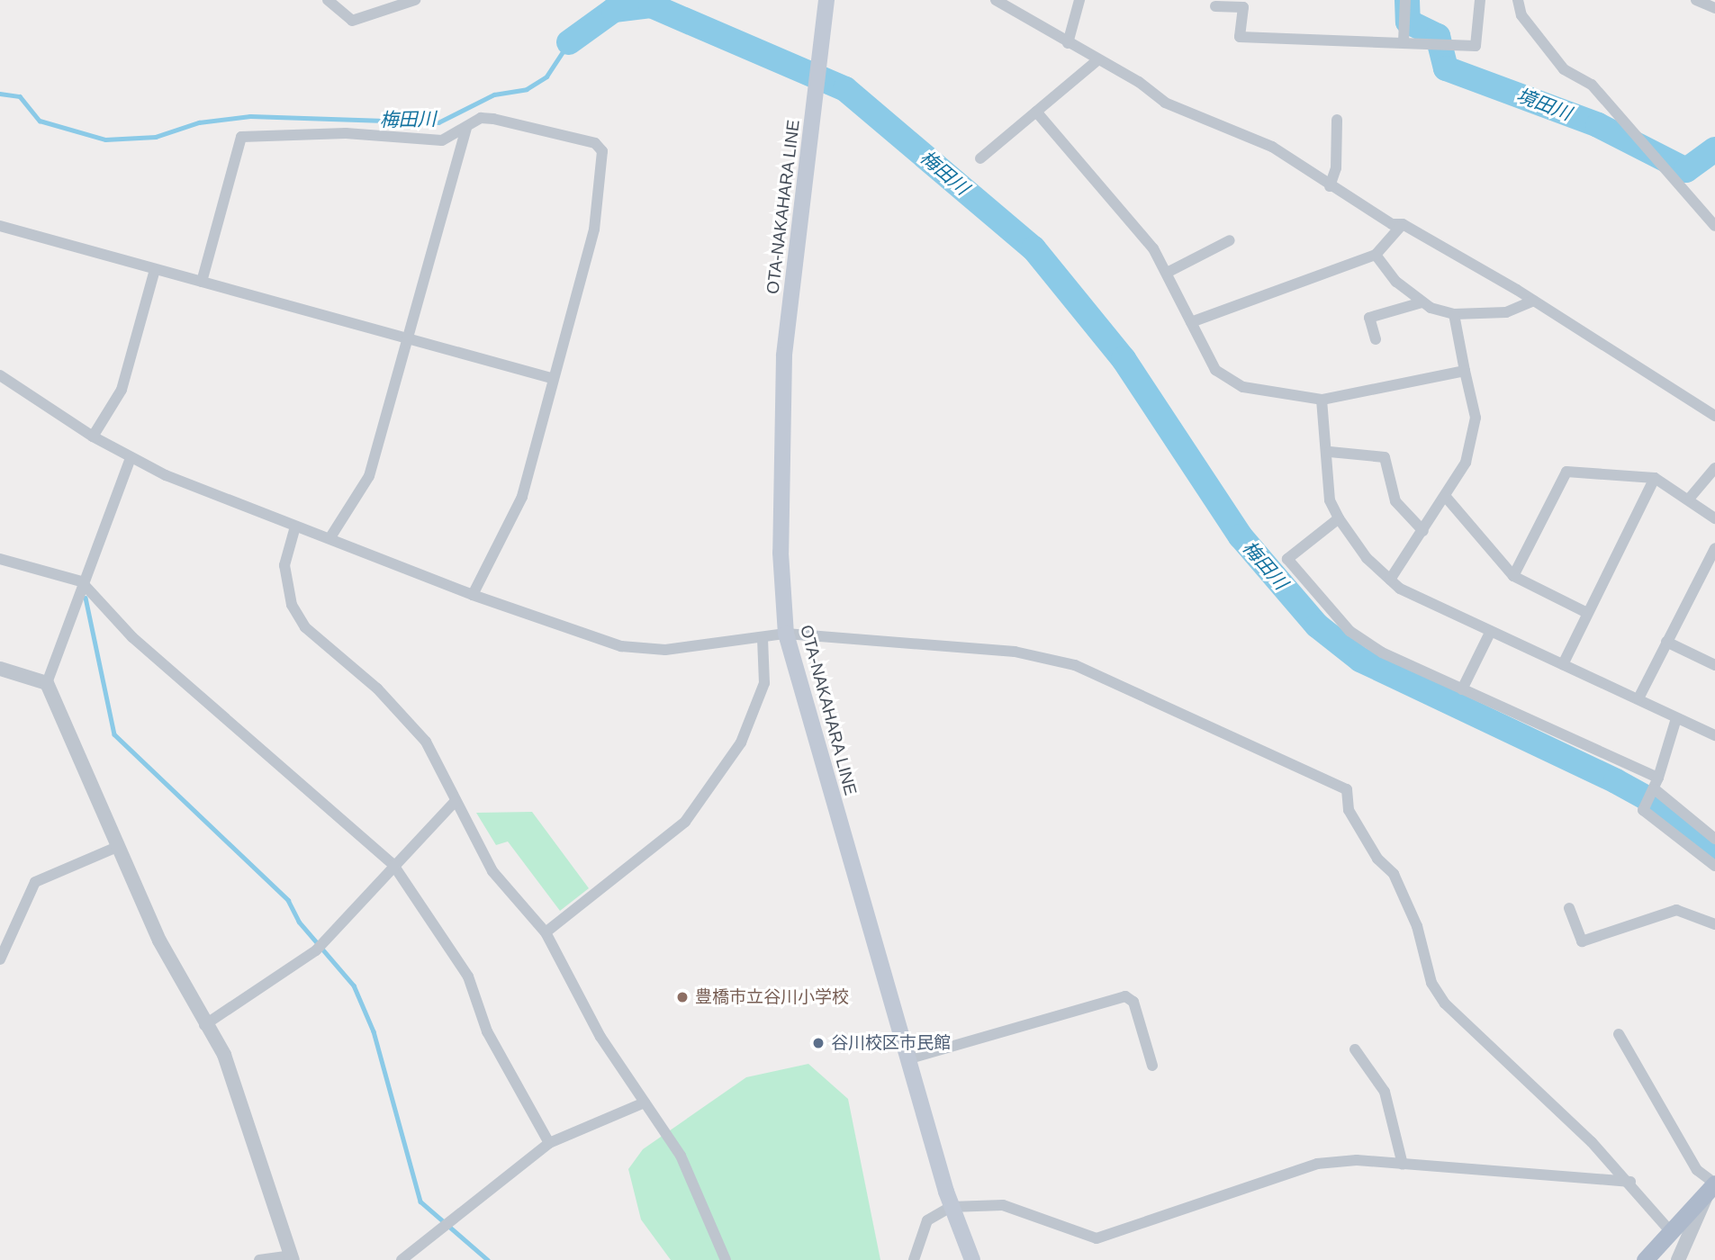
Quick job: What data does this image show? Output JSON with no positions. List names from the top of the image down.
{
  "streets": {
    "main road": ["OTA-NAKAHARA LINE"]
  },
  "water": ["境田川", "梅田川"],
  "places": ["豊橋市立谷川小学校", "谷川校区市民館"]
}
